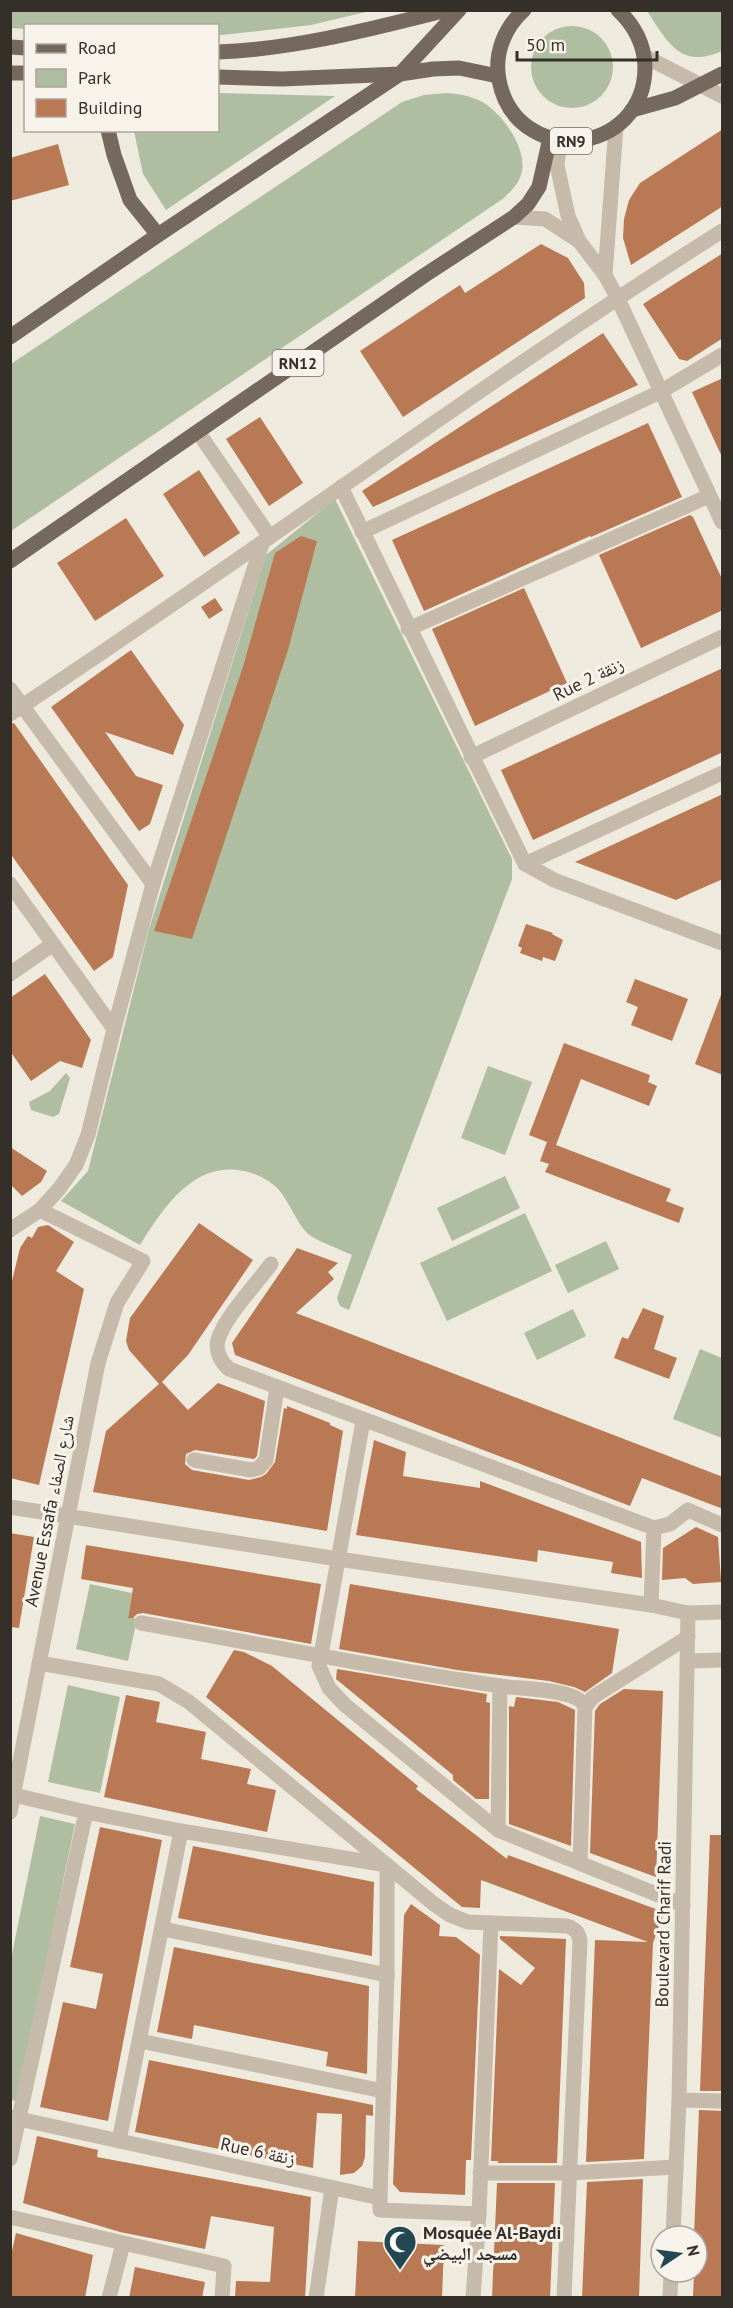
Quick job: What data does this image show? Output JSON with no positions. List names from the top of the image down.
{
  "streets": {
    "main road": ["RN9", "RN12"],
    "street": [
      "Rue 2 زنقة",
      "Avenue Essafa شارع الصفاء",
      "Boulevard Charif Radi",
      "Rue 6 زنقة"
    ]
  },
  "crossings": [
    ["RN9", "RN12"]
  ],
  "places": {
    "mosque": ["Mosquée Al-Baydi مسجد البيضي"]
  },
  "legend": ["Road", "Park", "Building"],
  "scale_bar": "50 m",
  "north": "right"
}
